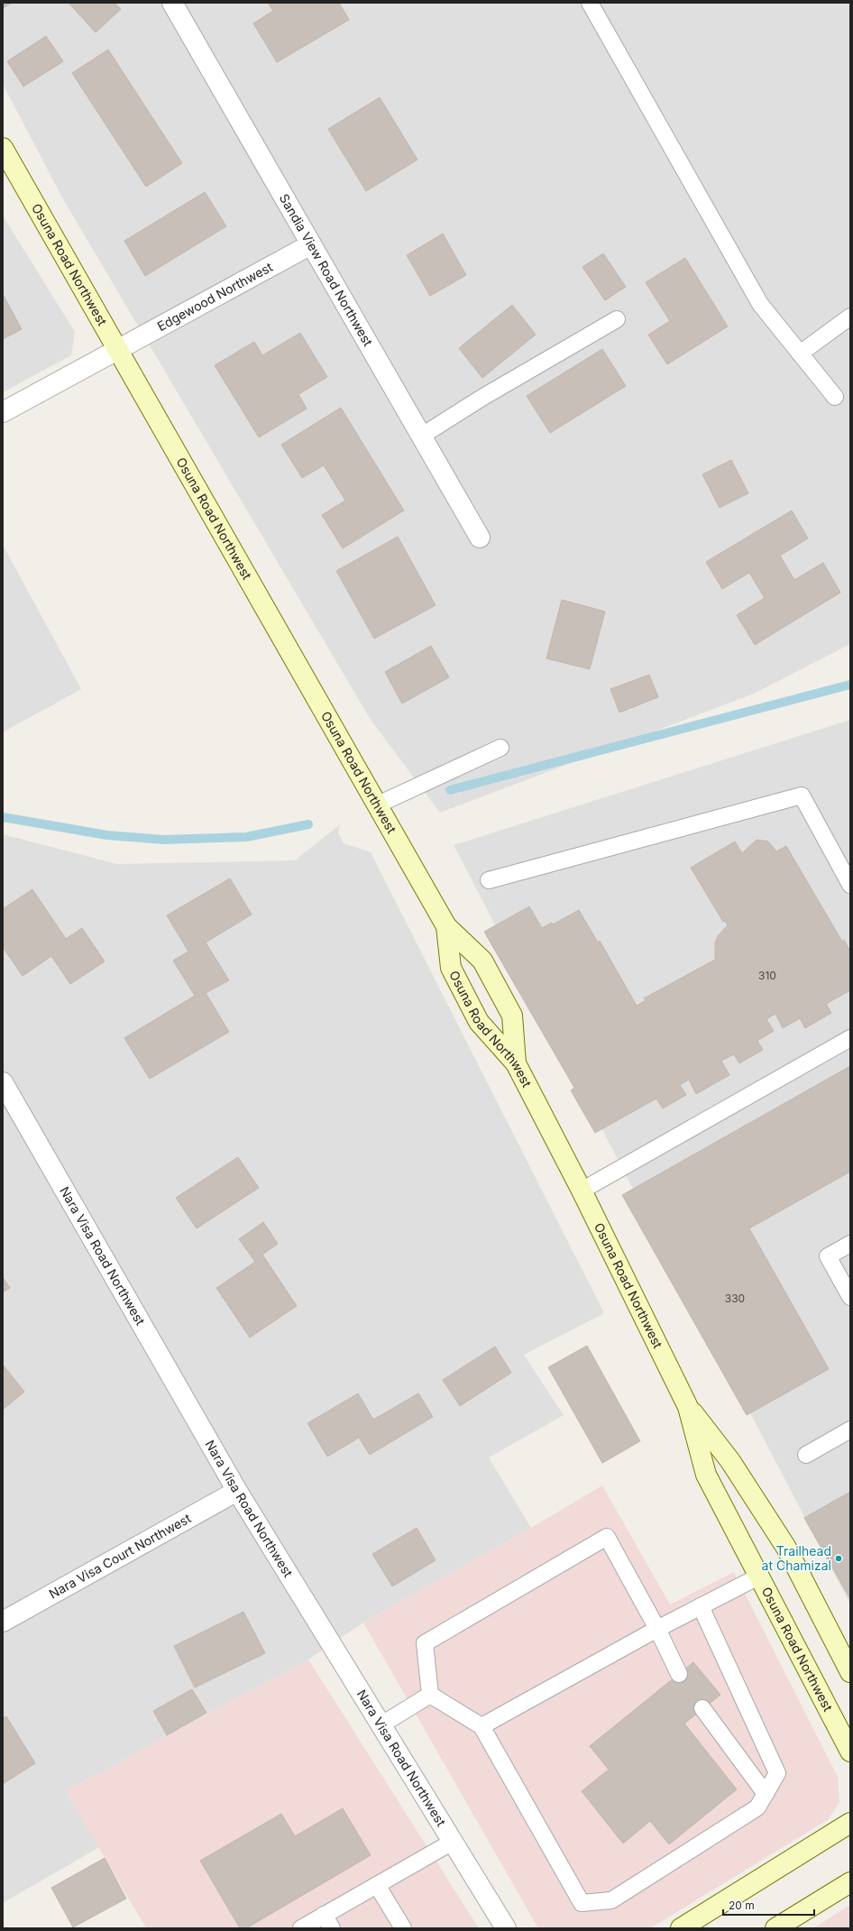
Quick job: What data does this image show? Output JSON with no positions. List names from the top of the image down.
{
  "streets": {
    "main road": ["Osuna Road Northwest"],
    "street": [
      "Sandia View Road Northwest",
      "Edgewood Northwest",
      "Nara Visa Road Northwest",
      "Nara Visa Court Northwest"
    ]
  },
  "crossings": [
    ["Osuna Road Northwest", "Edgewood Northwest"],
    ["Sandia View Road Northwest", "Edgewood Northwest"],
    ["Nara Visa Road Northwest", "Nara Visa Court Northwest"]
  ],
  "places": ["Trailhead at Chamizal"],
  "house_numbers": ["310", "330"],
  "scale_bar": "20 m"
}
